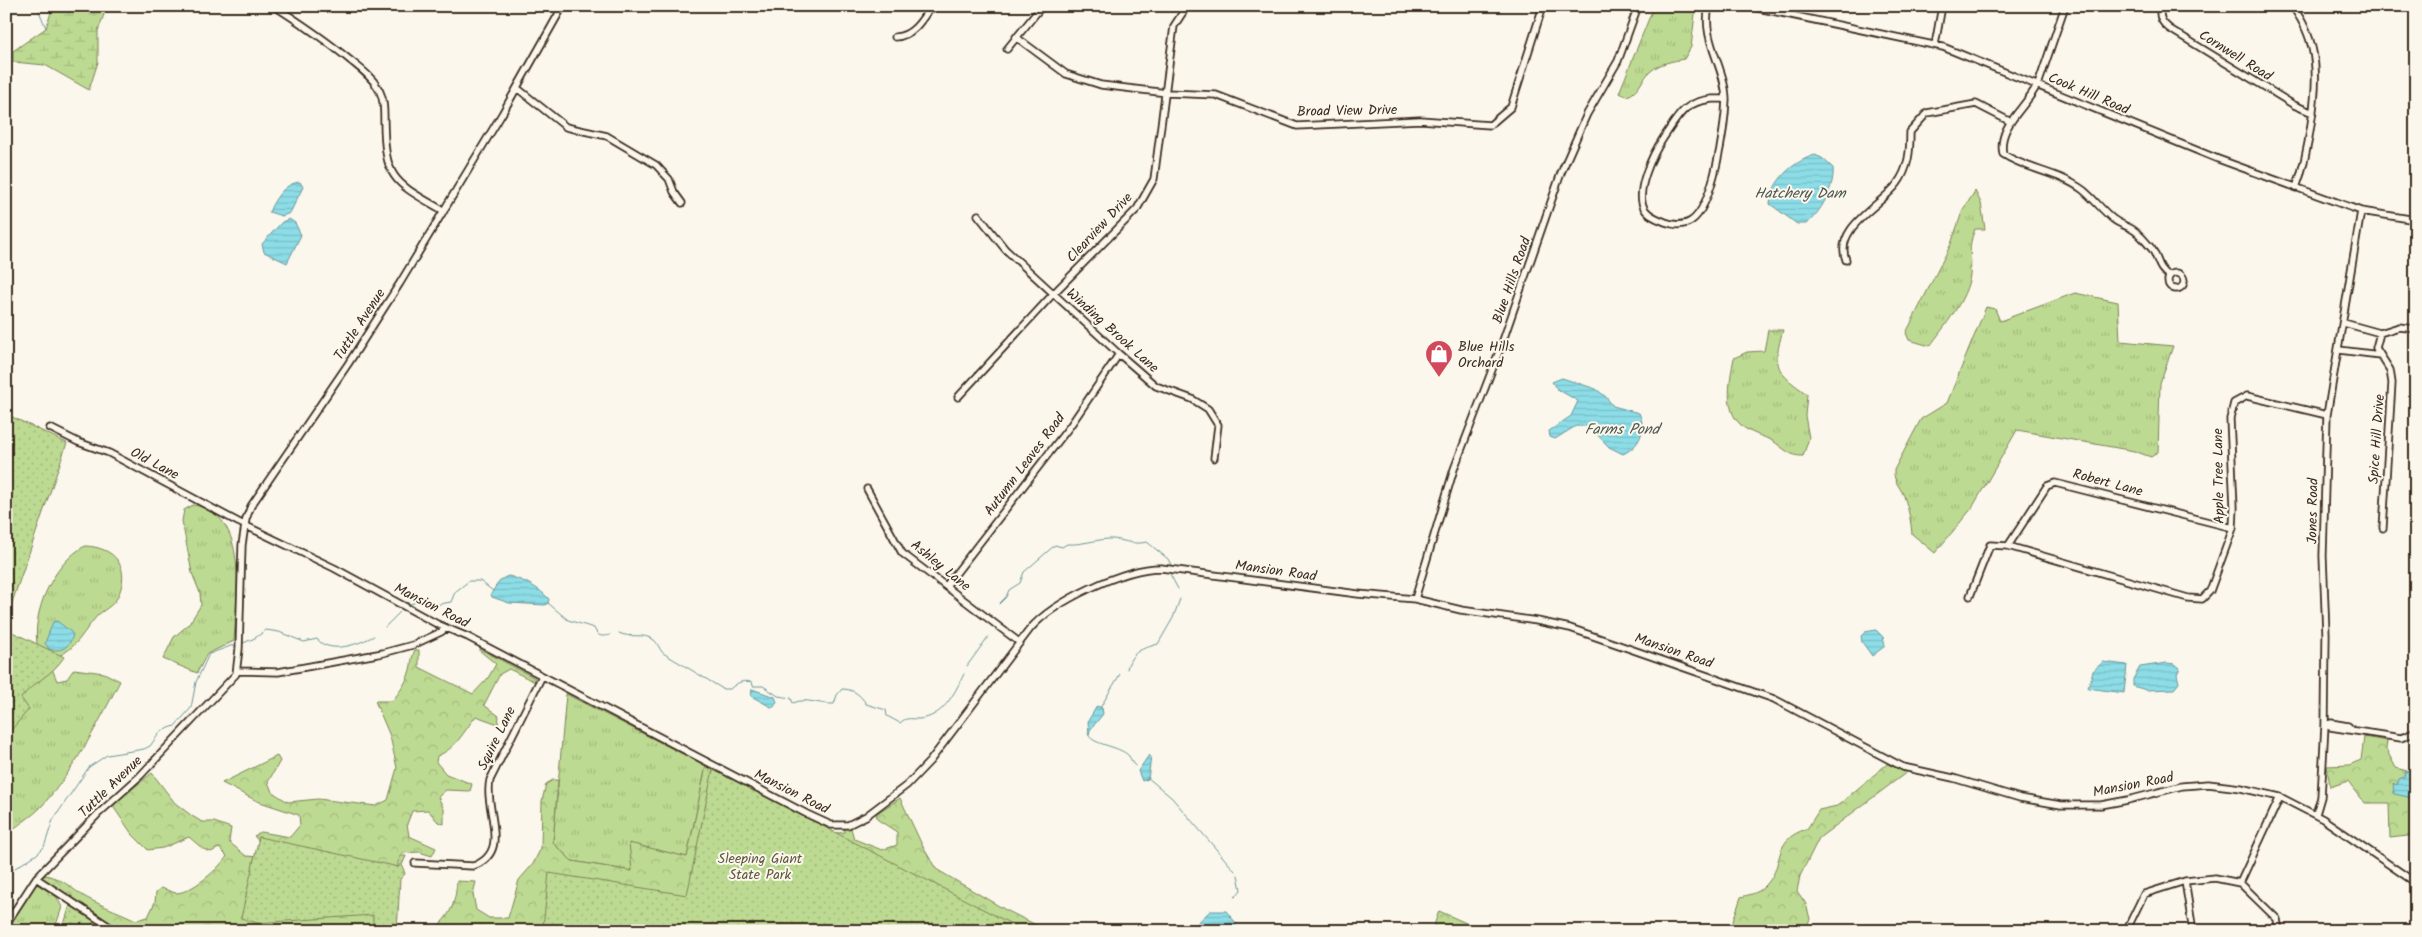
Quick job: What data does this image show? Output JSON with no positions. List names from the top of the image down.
{
  "streets": {
    "street": [
      "Cornwell Road",
      "Cook Hill Road",
      "Broad View Drive",
      "Clearview Drive",
      "Blue Hills Road",
      "Tuttle Avenue",
      "Winding Brook Lane",
      "Spice Hill Drive",
      "Old Lane",
      "Autumn Leaves Road",
      "Apple Tree Lane",
      "Robert Lane",
      "Jones Road",
      "Ashley Lane",
      "Mansion Road",
      "Squire Lane"
    ]
  },
  "crossings": [
    ["Cook Hill Road", "Jones Road"],
    ["Broad View Drive", "Clearview Drive"],
    ["Clearview Drive", "Winding Brook Lane"],
    ["Blue Hills Road", "Mansion Road"],
    ["Tuttle Avenue", "Old Lane"],
    ["Tuttle Avenue", "Mansion Road"],
    ["Winding Brook Lane", "Autumn Leaves Road"],
    ["Old Lane", "Mansion Road"],
    ["Autumn Leaves Road", "Ashley Lane"],
    ["Apple Tree Lane", "Robert Lane"],
    ["Apple Tree Lane", "Jones Road"],
    ["Jones Road", "Mansion Road"],
    ["Ashley Lane", "Mansion Road"],
    ["Mansion Road", "Squire Lane"]
  ],
  "water": ["Hatchery Dam", "Farms Pond"],
  "parks": ["Sleeping Giant State Park"],
  "places": {
    "shop": ["Blue Hills Orchard"]
  }
}
